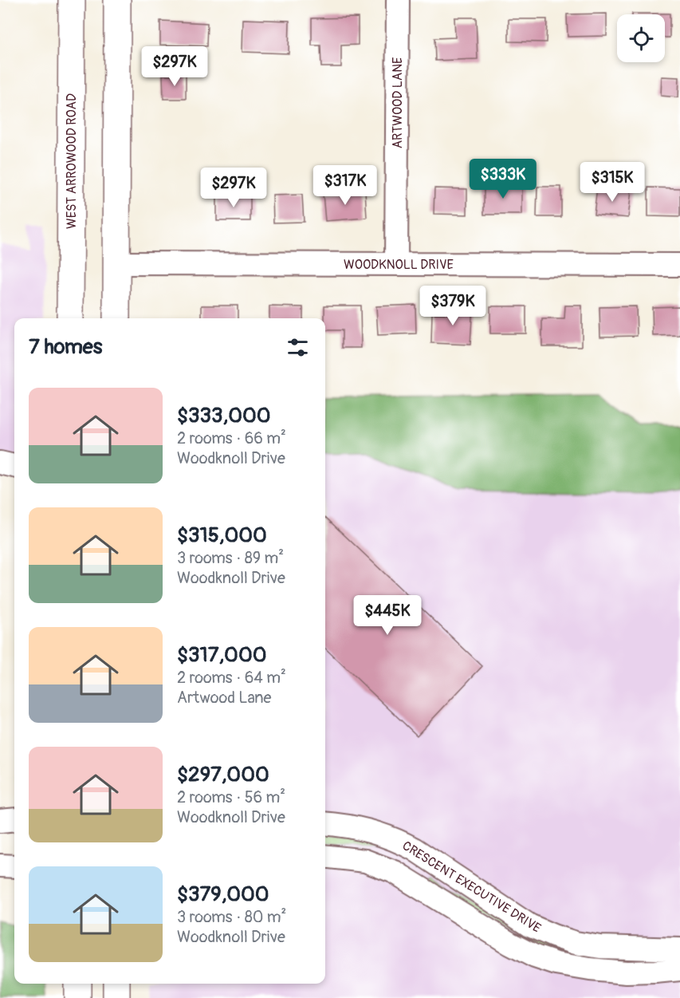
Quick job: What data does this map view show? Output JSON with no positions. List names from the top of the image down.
{
  "streets": {
    "main road": ["WEST ARROWOOD ROAD"],
    "street": ["ARTWOOD LANE", "WOODKNOLL DRIVE", "CRESCENT EXECUTIVE DRIVE"]
  },
  "crossings": [
    ["ARTWOOD LANE", "WOODKNOLL DRIVE"]
  ],
  "page": {
    "price": [
      "$297K",
      "$333K",
      "$315K",
      "$317K",
      "$297K",
      "$379K",
      "$445K"
    ],
    "heading": "7 homes",
    "list": [
      {
        "name": "$333,000",
        "note": "2 rooms · 66 m² · Woodknoll Drive"
      },
      {
        "name": "$315,000",
        "note": "3 rooms · 89 m² · Woodknoll Drive"
      },
      {
        "name": "$317,000",
        "note": "2 rooms · 64 m² · Artwood Lane"
      },
      {
        "name": "$297,000",
        "note": "2 rooms · 56 m² · Woodknoll Drive"
      },
      {
        "name": "$379,000",
        "note": "3 rooms · 80 m² · Woodknoll Drive"
      }
    ]
  }
}
